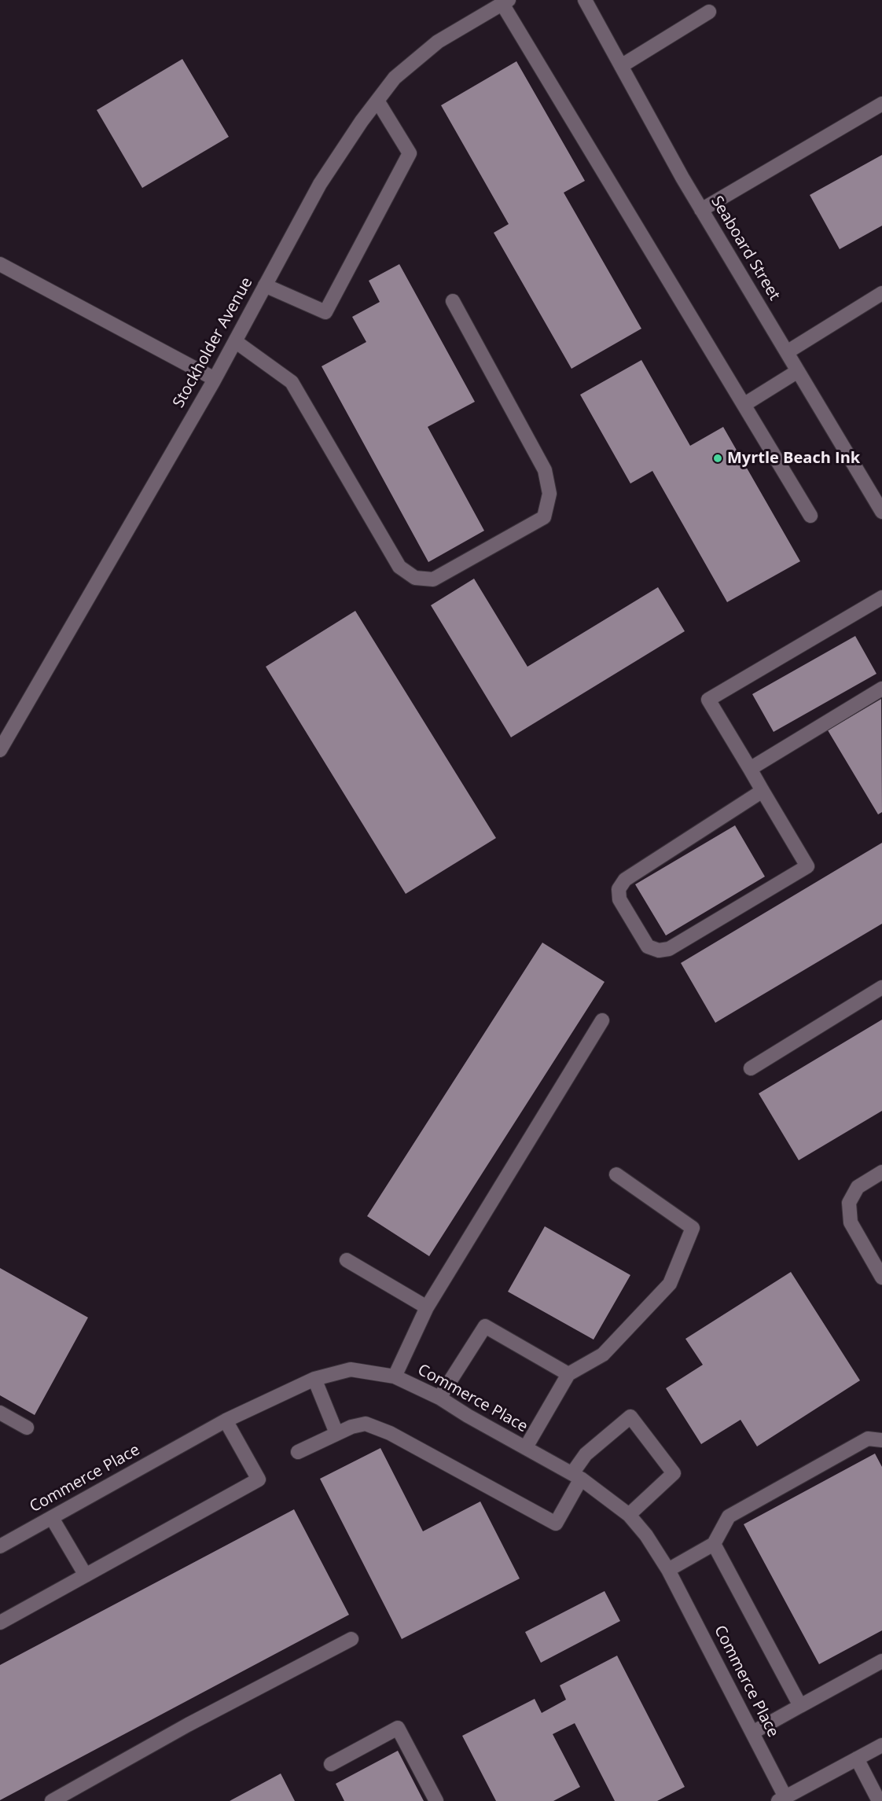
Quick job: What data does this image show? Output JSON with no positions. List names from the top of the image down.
{
  "streets": {
    "street": ["Seaboard Street", "Stockholder Avenue", "Commerce Place"]
  },
  "places": ["Myrtle Beach Ink"]
}
